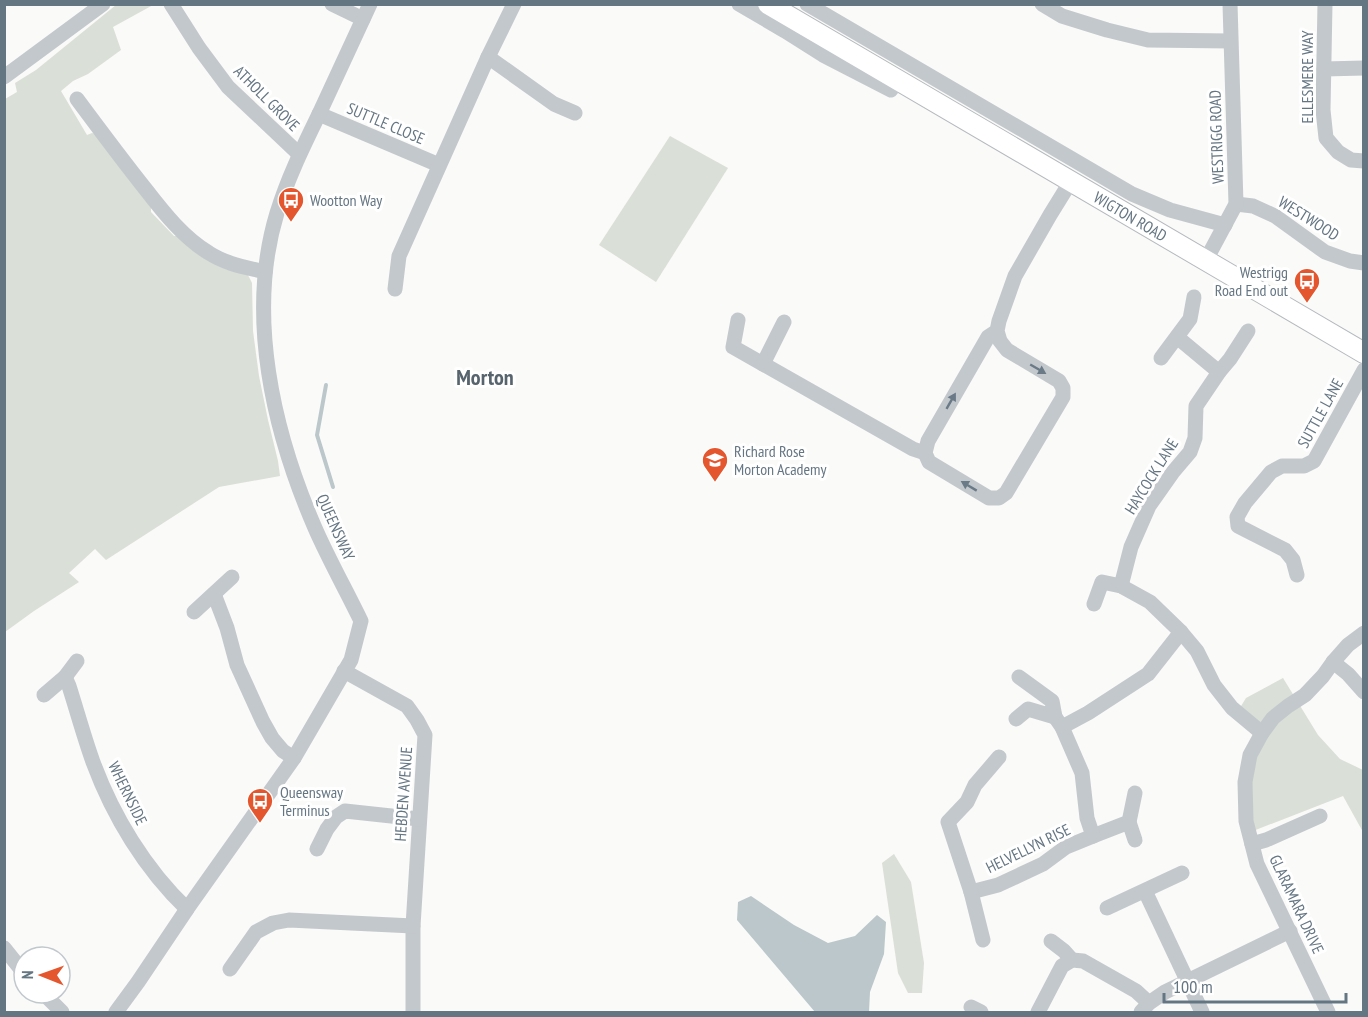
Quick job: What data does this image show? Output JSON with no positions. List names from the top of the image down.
{
  "streets": {
    "main road": ["WIGTON ROAD"],
    "street": [
      "ELLESMERE WAY",
      "ATHOLL GROVE",
      "SUTTLE CLOSE",
      "WESTRIGG ROAD",
      "WESTWOOD",
      "SUTTLE LANE",
      "HAYCOCK LANE",
      "QUEENSWAY",
      "WHERNSIDE",
      "HEBDEN AVENUE",
      "HELVELLYN RISE",
      "GLARAMARA DRIVE"
    ]
  },
  "crossings": [
    ["ATHOLL GROVE", "QUEENSWAY"],
    ["SUTTLE CLOSE", "QUEENSWAY"],
    ["WESTRIGG ROAD", "WIGTON ROAD"],
    ["WESTRIGG ROAD", "WESTWOOD"],
    ["QUEENSWAY", "WHERNSIDE"],
    ["QUEENSWAY", "HEBDEN AVENUE"]
  ],
  "districts": ["Morton"],
  "places": {
    "bus stop": ["Wootton Way", "Westrigg Road End out", "Queensway Terminus"],
    "school or university": ["Richard Rose Morton Academy"]
  },
  "scale_bar": "100 m",
  "north": "left"
}
